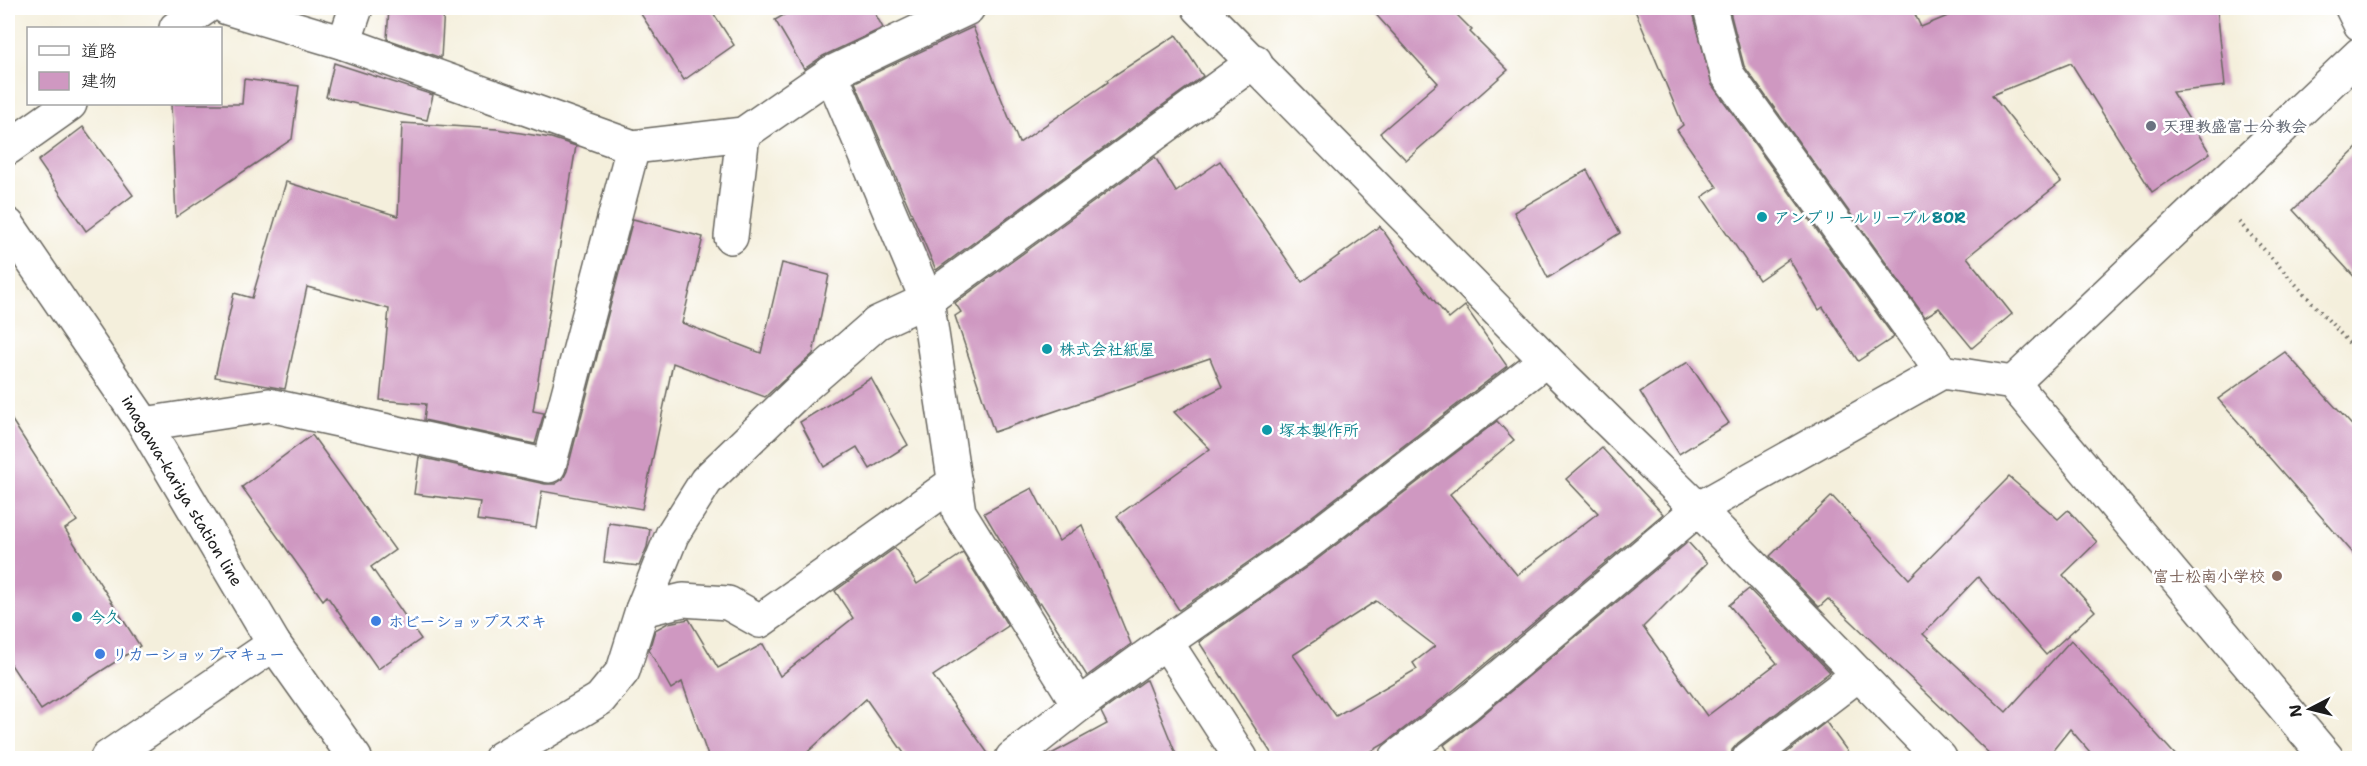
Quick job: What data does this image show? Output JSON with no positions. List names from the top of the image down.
{
  "streets": {
    "street": ["imagawa-kariya station line"]
  },
  "places": [
    "天理教盛富士分教会",
    "アンプリールリーブル80R",
    "株式会社紙屋",
    "塚本製作所",
    "富士松南小学校",
    "今久",
    "ホビーショップスズキ",
    "リカーショップマキュー"
  ],
  "legend": ["道路", "建物"],
  "north": "left"
}
